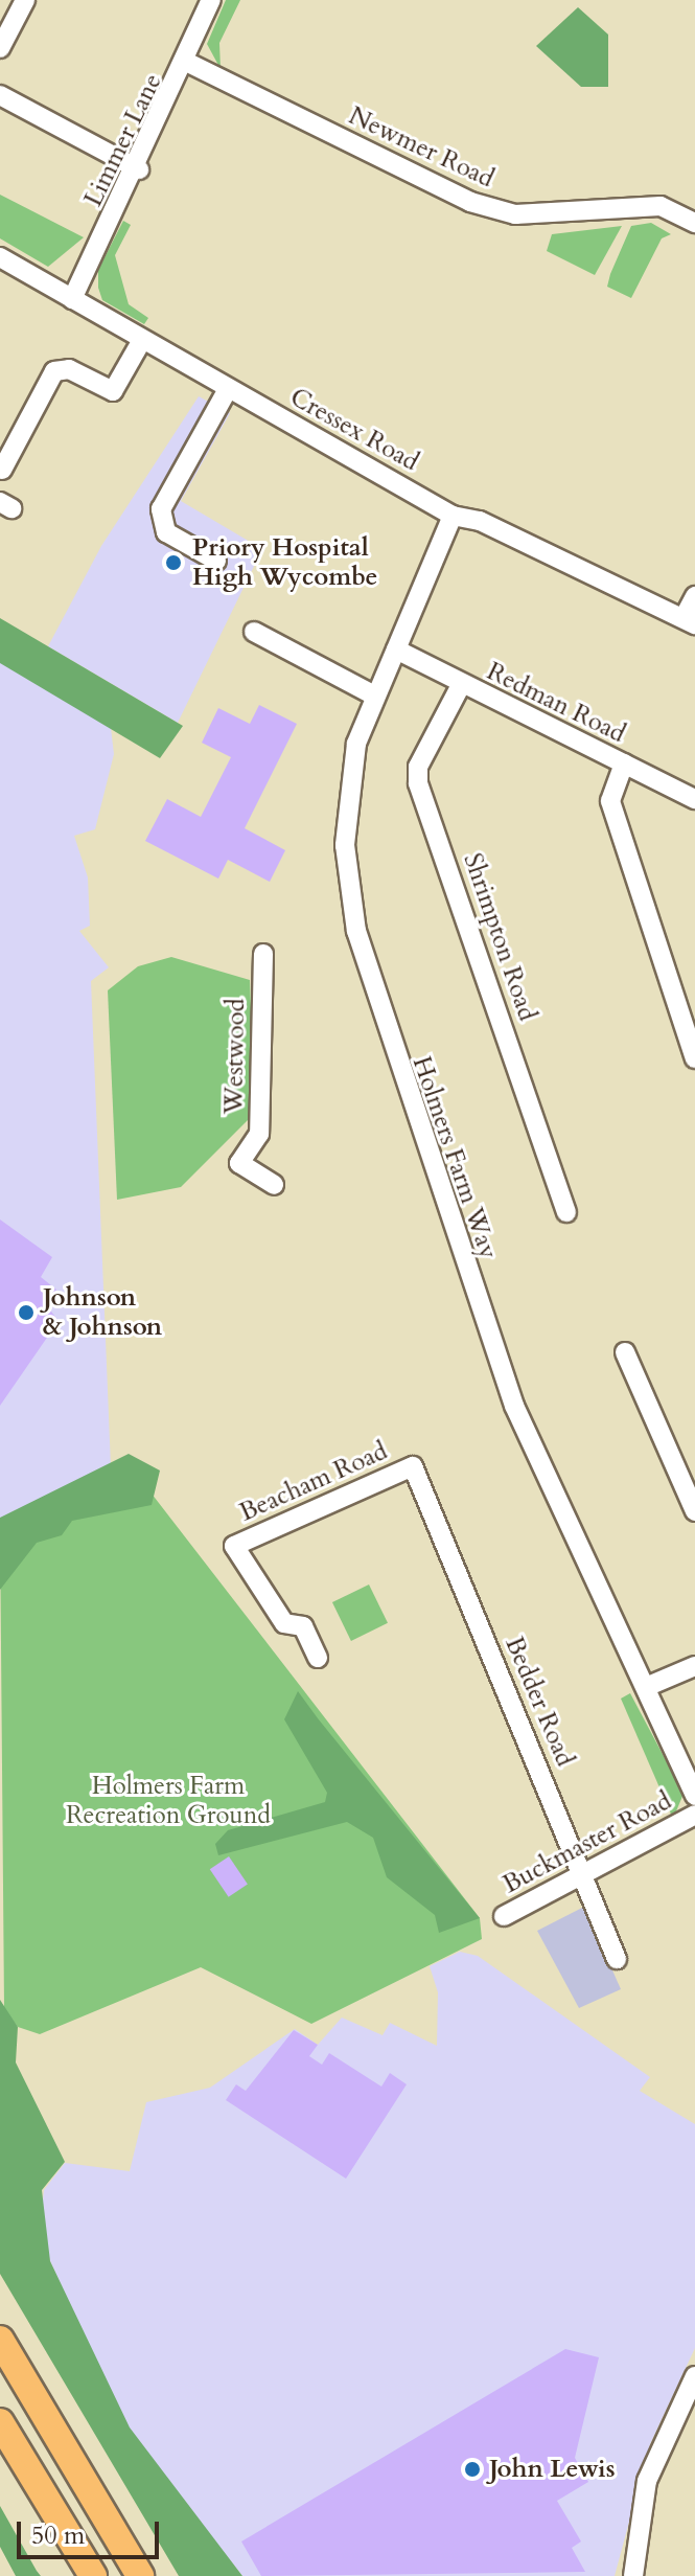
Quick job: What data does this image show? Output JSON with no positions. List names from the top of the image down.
{
  "streets": {
    "street": [
      "Limmer Lane",
      "Newmer Road",
      "Cressex Road",
      "Redman Road",
      "Shrimpton Road",
      "Westwood",
      "Holmers Farm Way",
      "Beacham Road",
      "Bedder Road",
      "Buckmaster Road"
    ]
  },
  "crossings": [
    ["Limmer Lane", "Newmer Road"],
    ["Limmer Lane", "Cressex Road"],
    ["Cressex Road", "Holmers Farm Way"],
    ["Redman Road", "Shrimpton Road"],
    ["Redman Road", "Holmers Farm Way"],
    ["Beacham Road", "Bedder Road"],
    ["Bedder Road", "Buckmaster Road"]
  ],
  "parks": ["Holmers Farm Recreation Ground"],
  "places": ["Priory Hospital High Wycombe", "Johnson & Johnson", "John Lewis"],
  "scale_bar": "50 m"
}
